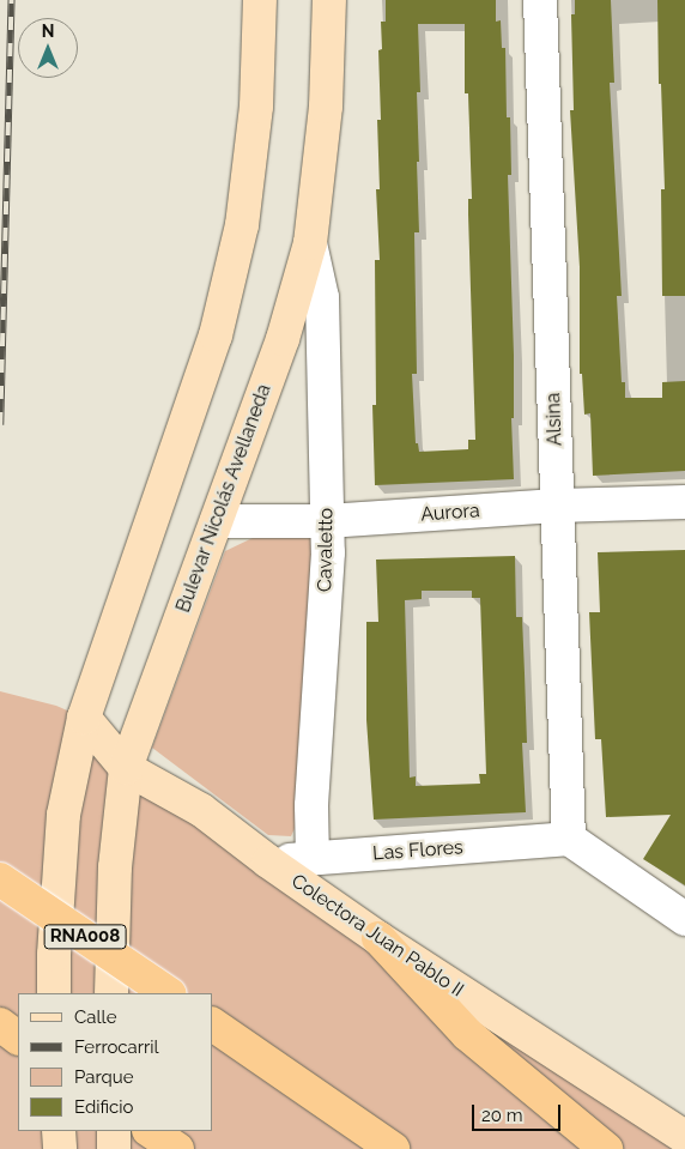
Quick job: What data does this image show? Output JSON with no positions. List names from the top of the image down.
{
  "streets": {
    "highway": ["RNA008"],
    "main road": ["Bulevar Nicolás Avellaneda", "Colectora Juan Pablo II"],
    "street": [
      "Alsina",
      "Aurora",
      "Cavaletto",
      "Las Flores"
    ]
  },
  "crossings": [
    ["Alsina", "Aurora"],
    ["Alsina", "Las Flores"],
    ["Bulevar Nicolás Avellaneda", "Aurora"],
    ["Bulevar Nicolás Avellaneda", "Cavaletto"],
    ["Bulevar Nicolás Avellaneda", "Colectora Juan Pablo II"],
    ["Aurora", "Cavaletto"],
    ["Cavaletto", "Las Flores"],
    ["Las Flores", "Colectora Juan Pablo II"]
  ],
  "legend": [
    "Calle",
    "Ferrocarril",
    "Parque",
    "Edificio"
  ],
  "scale_bar": "20 m",
  "north": "top"
}
